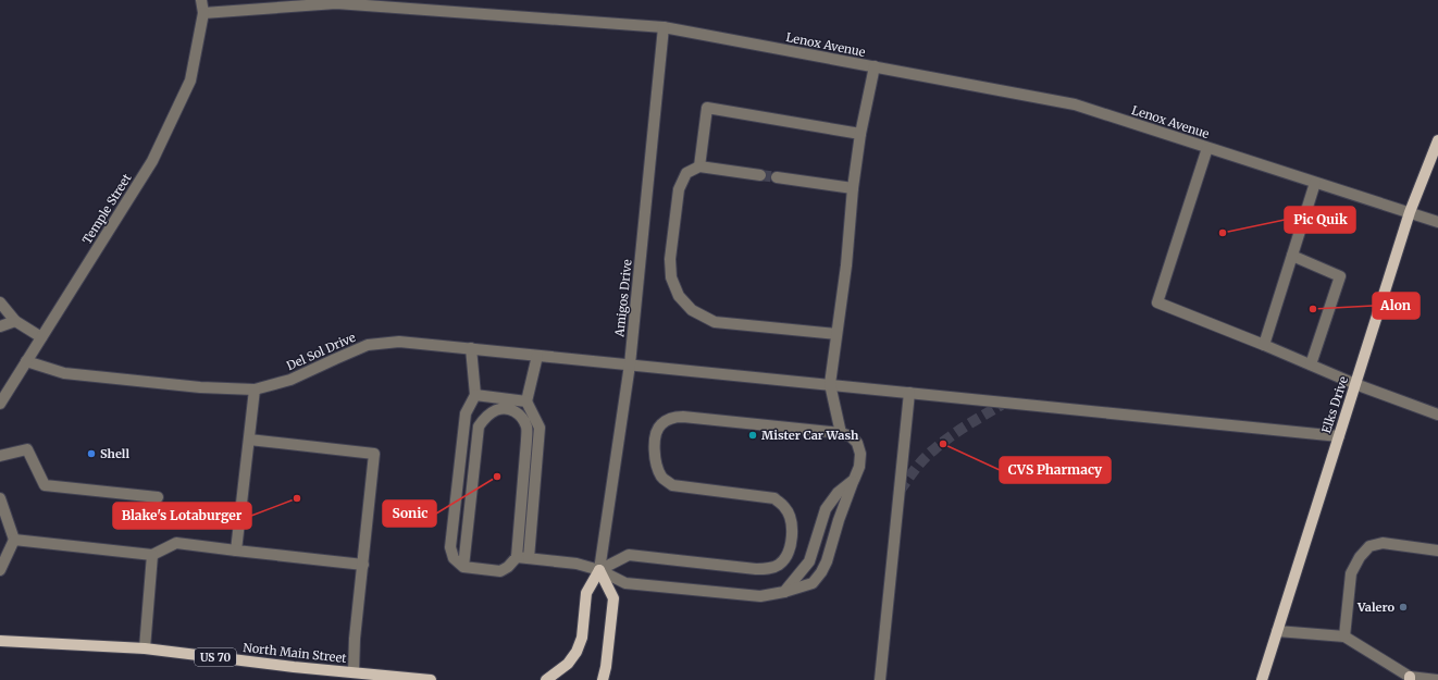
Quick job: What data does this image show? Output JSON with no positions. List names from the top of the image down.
{
  "streets": {
    "main road": ["Elks Drive", "North Main Street", "US 70"],
    "street": [
      "Lenox Avenue",
      "Temple Street",
      "Amigos Drive",
      "Del Sol Drive"
    ]
  },
  "crossings": [
    ["Lenox Avenue", "Temple Street"],
    ["Lenox Avenue", "Amigos Drive"],
    ["Lenox Avenue", "Elks Drive"],
    ["Temple Street", "Del Sol Drive"],
    ["Amigos Drive", "Del Sol Drive"],
    ["Del Sol Drive", "Elks Drive"]
  ],
  "places": [
    "Pic Quik",
    "Alon",
    "Mister Car Wash",
    "CVS Pharmacy",
    "Shell",
    "Sonic",
    "Blake's Lotaburger",
    "Valero"
  ]
}
